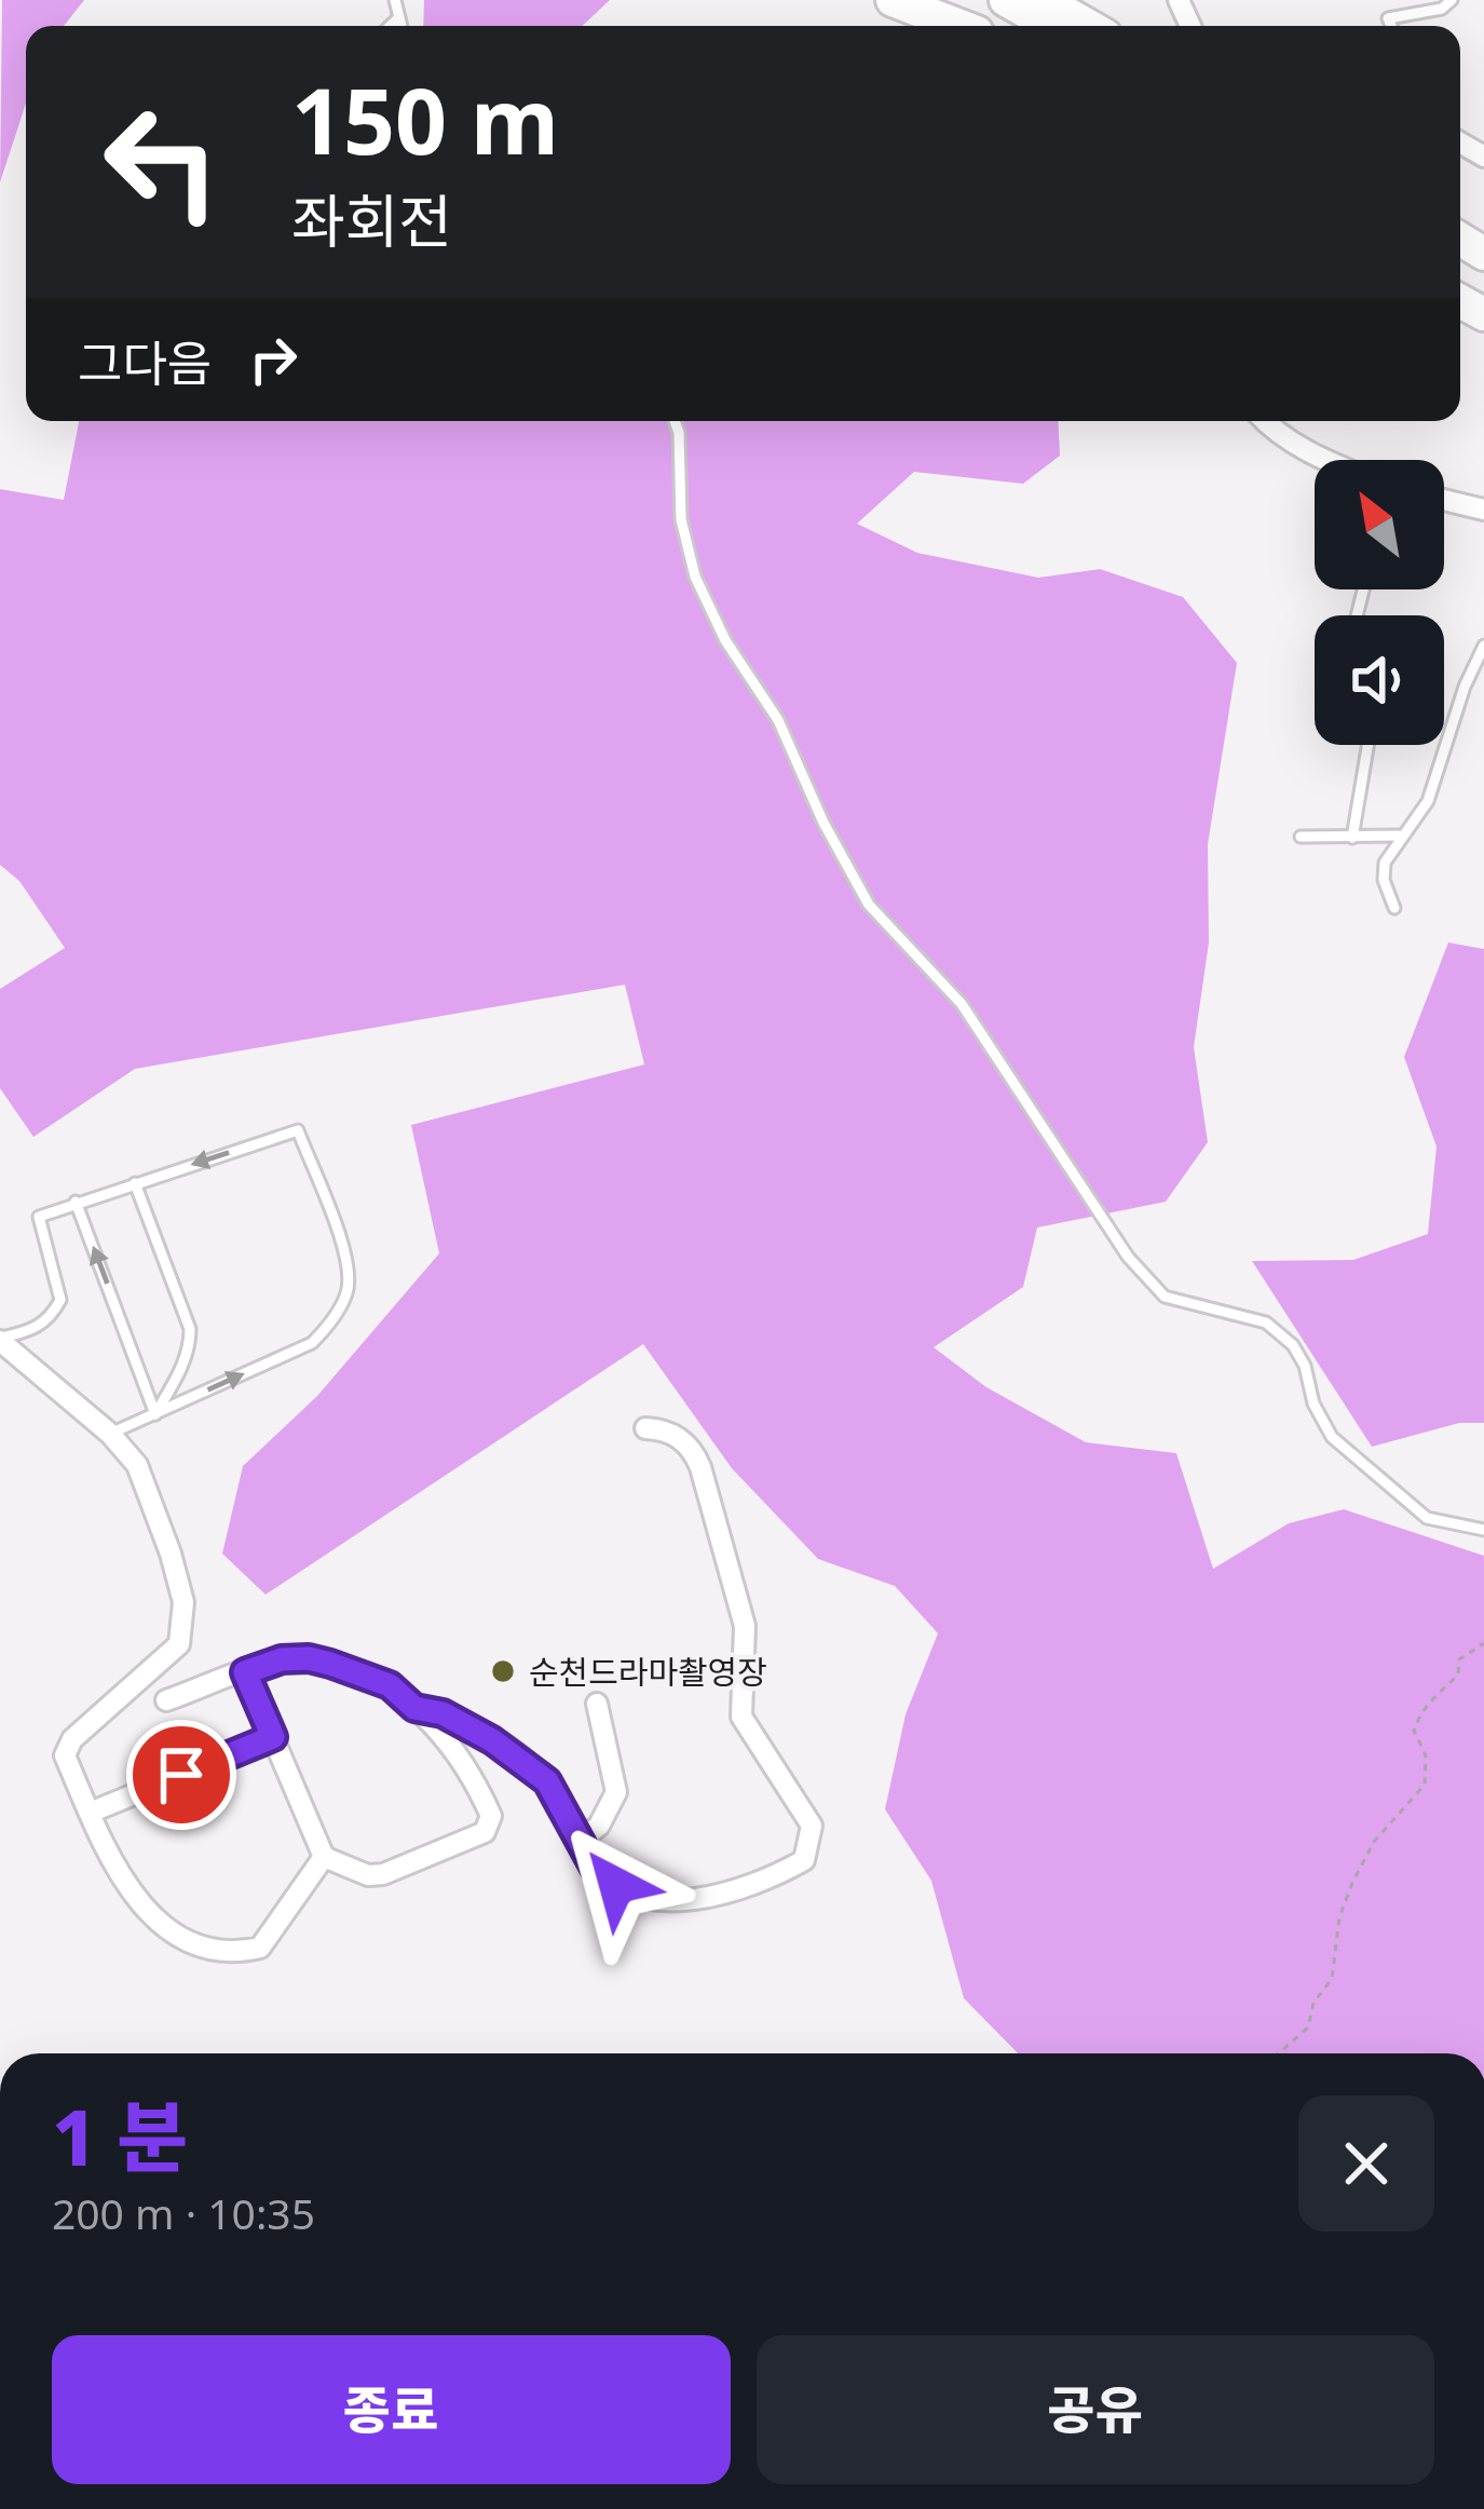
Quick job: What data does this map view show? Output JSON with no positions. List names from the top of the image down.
{
  "places": ["순천드라마촬영장"],
  "north": "top left",
  "page": {
    "turn": ["150 m", "좌회전"],
    "then": "그다음",
    "heading": ["1 분", "200 m · 10:35"],
    "buttons": ["종료", "공유"]
  }
}
